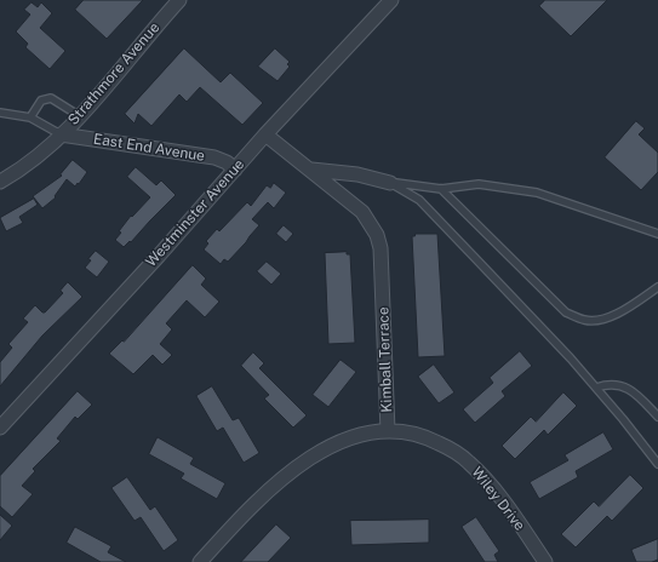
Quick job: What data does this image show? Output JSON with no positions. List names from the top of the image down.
{
  "streets": {
    "street": [
      "Strathmore Avenue",
      "East End Avenue",
      "Westminster Avenue",
      "Kimball Terrace",
      "Wiley Drive"
    ]
  },
  "crossings": [
    ["Strathmore Avenue", "East End Avenue"],
    ["East End Avenue", "Westminster Avenue"],
    ["Westminster Avenue", "Kimball Terrace"],
    ["Kimball Terrace", "Wiley Drive"]
  ]
}
